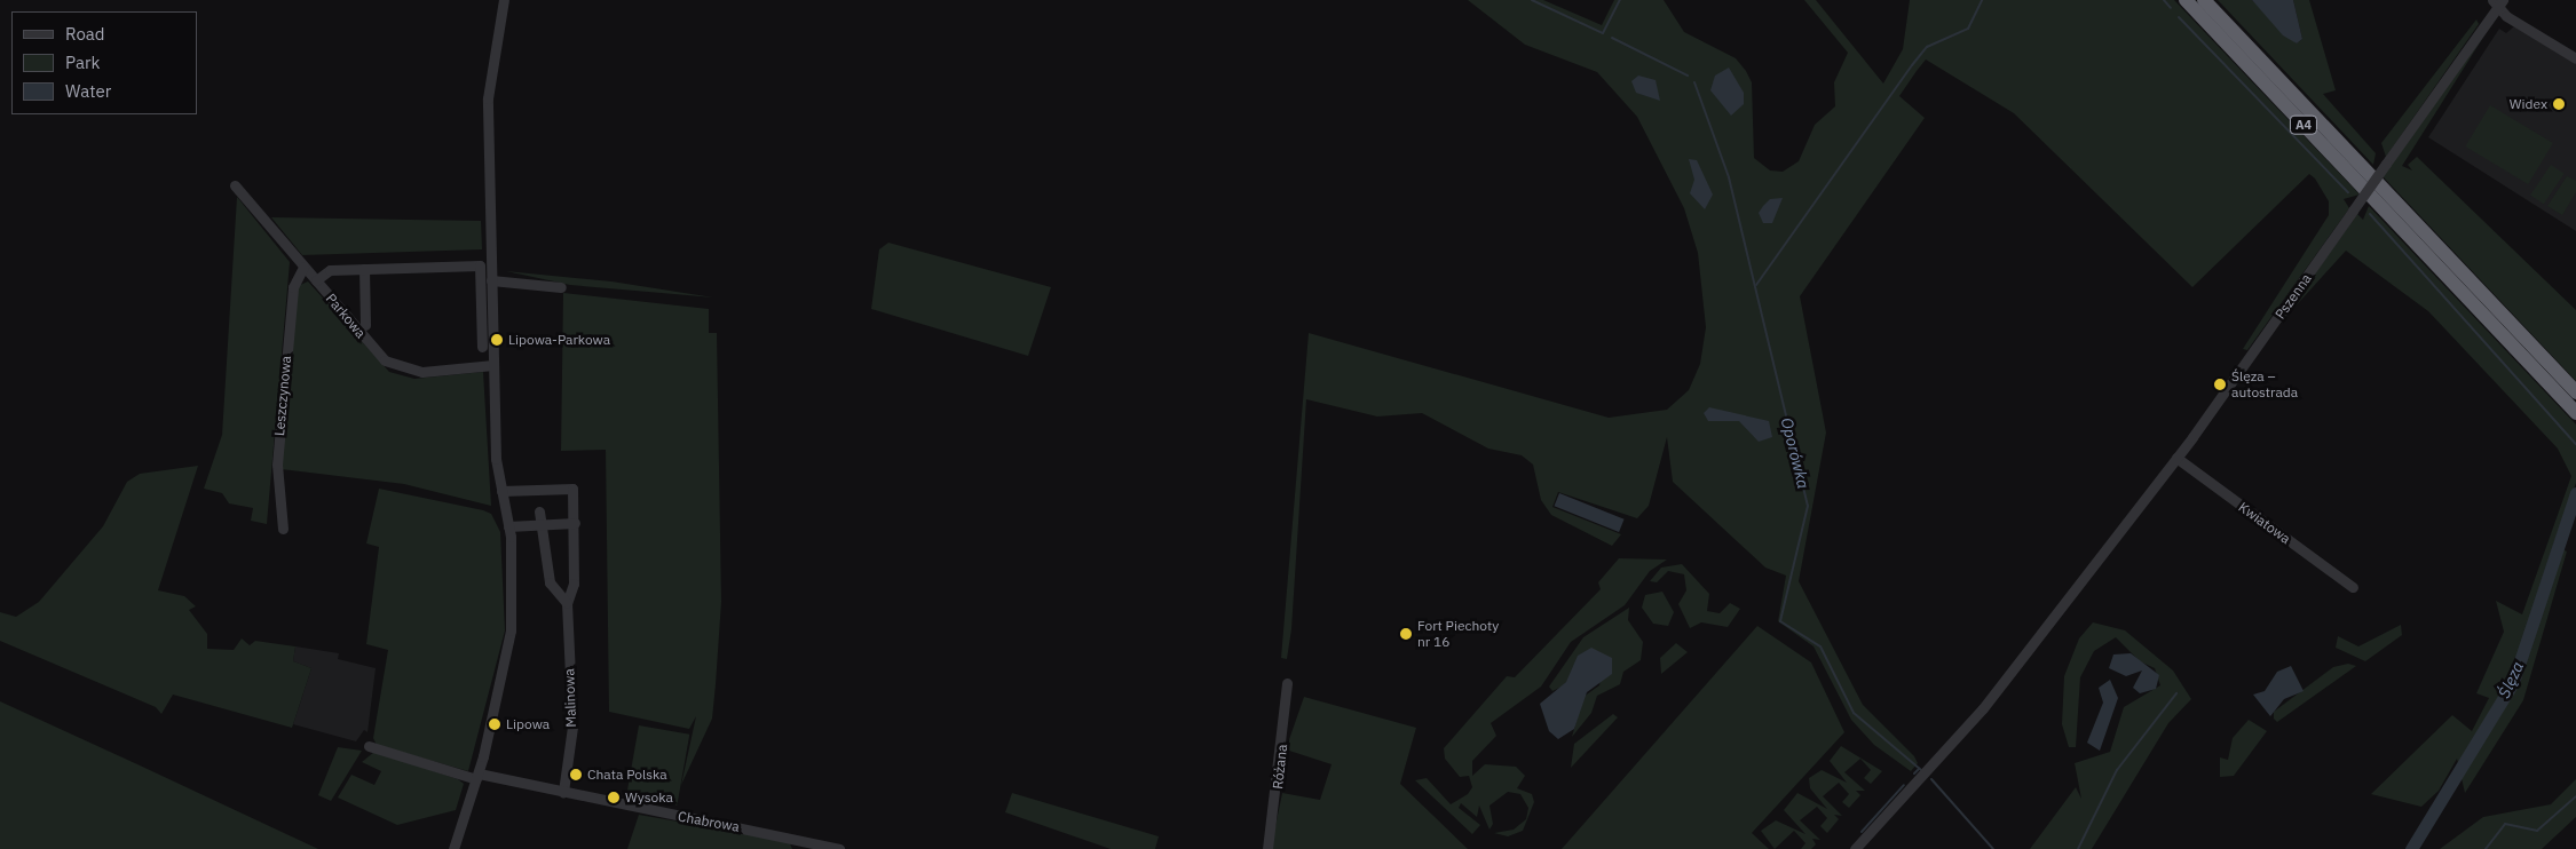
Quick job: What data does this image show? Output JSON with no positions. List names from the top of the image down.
{
  "streets": {
    "highway": ["A4"],
    "street": [
      "Pszenna",
      "Parkowa",
      "Leszczynowa",
      "Kwiatowa",
      "Malinowa",
      "Różana",
      "Chabrowa"
    ]
  },
  "crossings": [
    ["Pszenna", "Kwiatowa"],
    ["Parkowa", "Leszczynowa"],
    ["Malinowa", "Chabrowa"]
  ],
  "water": ["Oporówka", "Ślęza"],
  "places": [
    "Widex",
    "Lipowa-Parkowa",
    "Ślęza – autostrada",
    "Fort Piechoty nr 16",
    "Lipowa",
    "Chata Polska",
    "Wysoka"
  ],
  "legend": ["Road", "Park", "Water"]
}
